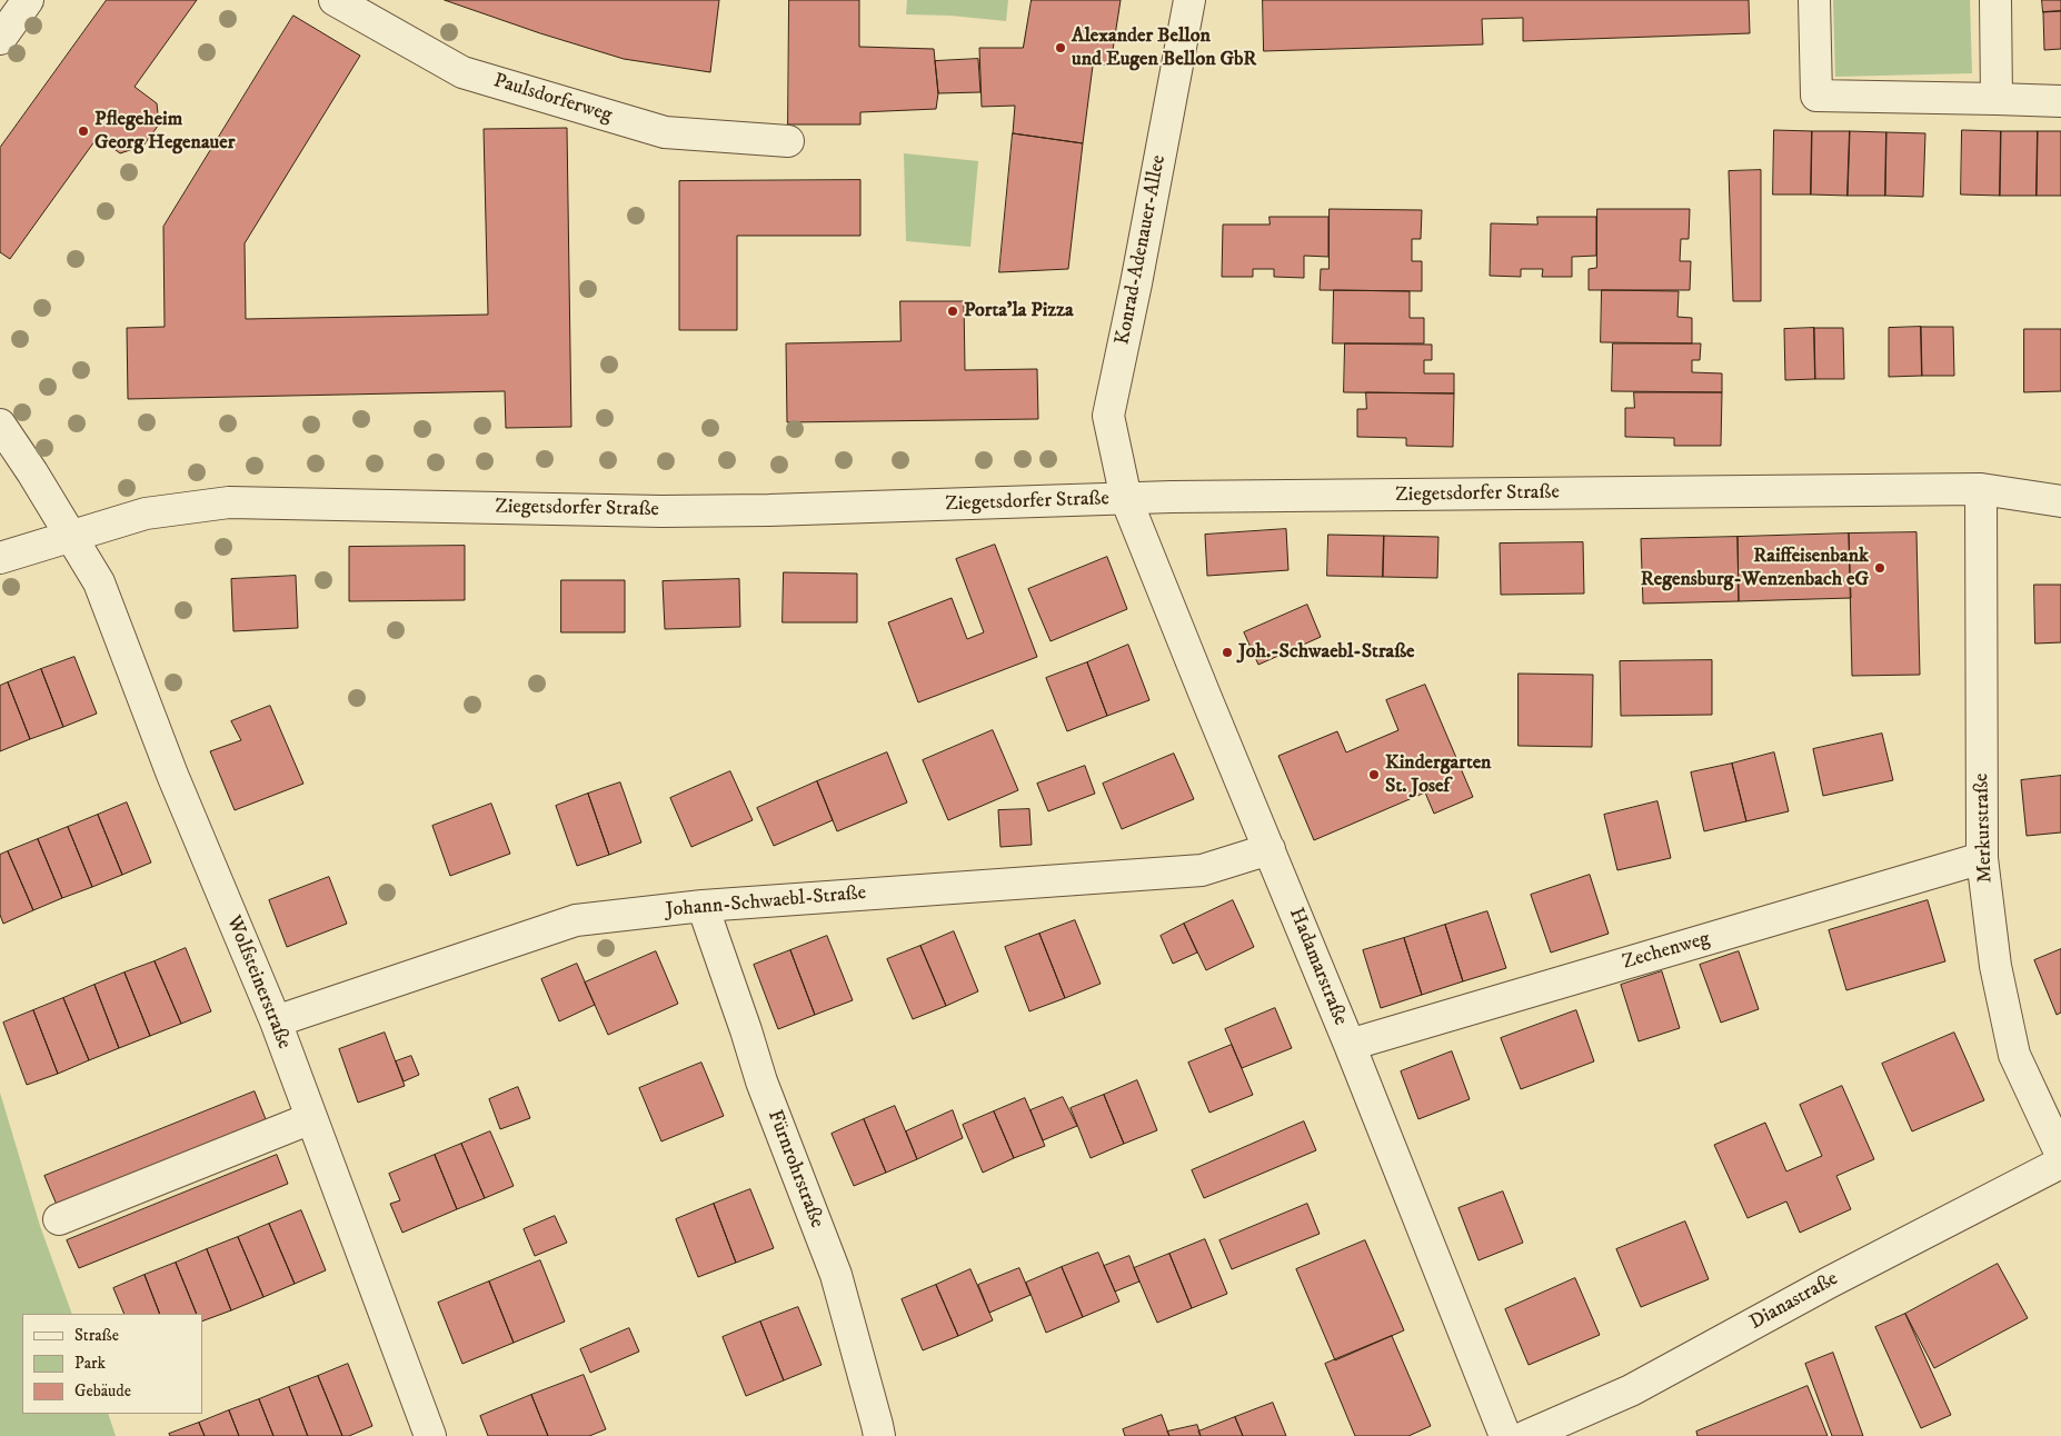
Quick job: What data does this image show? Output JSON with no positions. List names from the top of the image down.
{
  "streets": {
    "street": [
      "Paulsdorferweg",
      "Konrad-Adenauer-Allee",
      "Ziegetsdorfer Straße",
      "Merkurstraße",
      "Johann-Schwaebl-Straße",
      "Zechenweg",
      "Hadamarstraße",
      "Wolfsteinerstraße",
      "Fürnrohrstraße",
      "Dianastraße"
    ]
  },
  "crossings": [
    ["Konrad-Adenauer-Allee", "Ziegetsdorfer Straße"],
    ["Konrad-Adenauer-Allee", "Hadamarstraße"],
    ["Ziegetsdorfer Straße", "Merkurstraße"],
    ["Ziegetsdorfer Straße", "Hadamarstraße"],
    ["Ziegetsdorfer Straße", "Wolfsteinerstraße"],
    ["Merkurstraße", "Zechenweg"],
    ["Johann-Schwaebl-Straße", "Hadamarstraße"],
    ["Johann-Schwaebl-Straße", "Wolfsteinerstraße"],
    ["Johann-Schwaebl-Straße", "Fürnrohrstraße"],
    ["Zechenweg", "Hadamarstraße"]
  ],
  "places": [
    "Alexander Bellon und Eugen Bellon GbR",
    "Pflegeheim Georg Hegenauer",
    "Porta'la Pizza",
    "Raiffeisenbank Regensburg-Wenzenbach eG",
    "Joh.-Schwaebl-Straße",
    "Kindergarten St. Josef"
  ],
  "legend": ["Straße", "Park", "Gebäude"]
}
